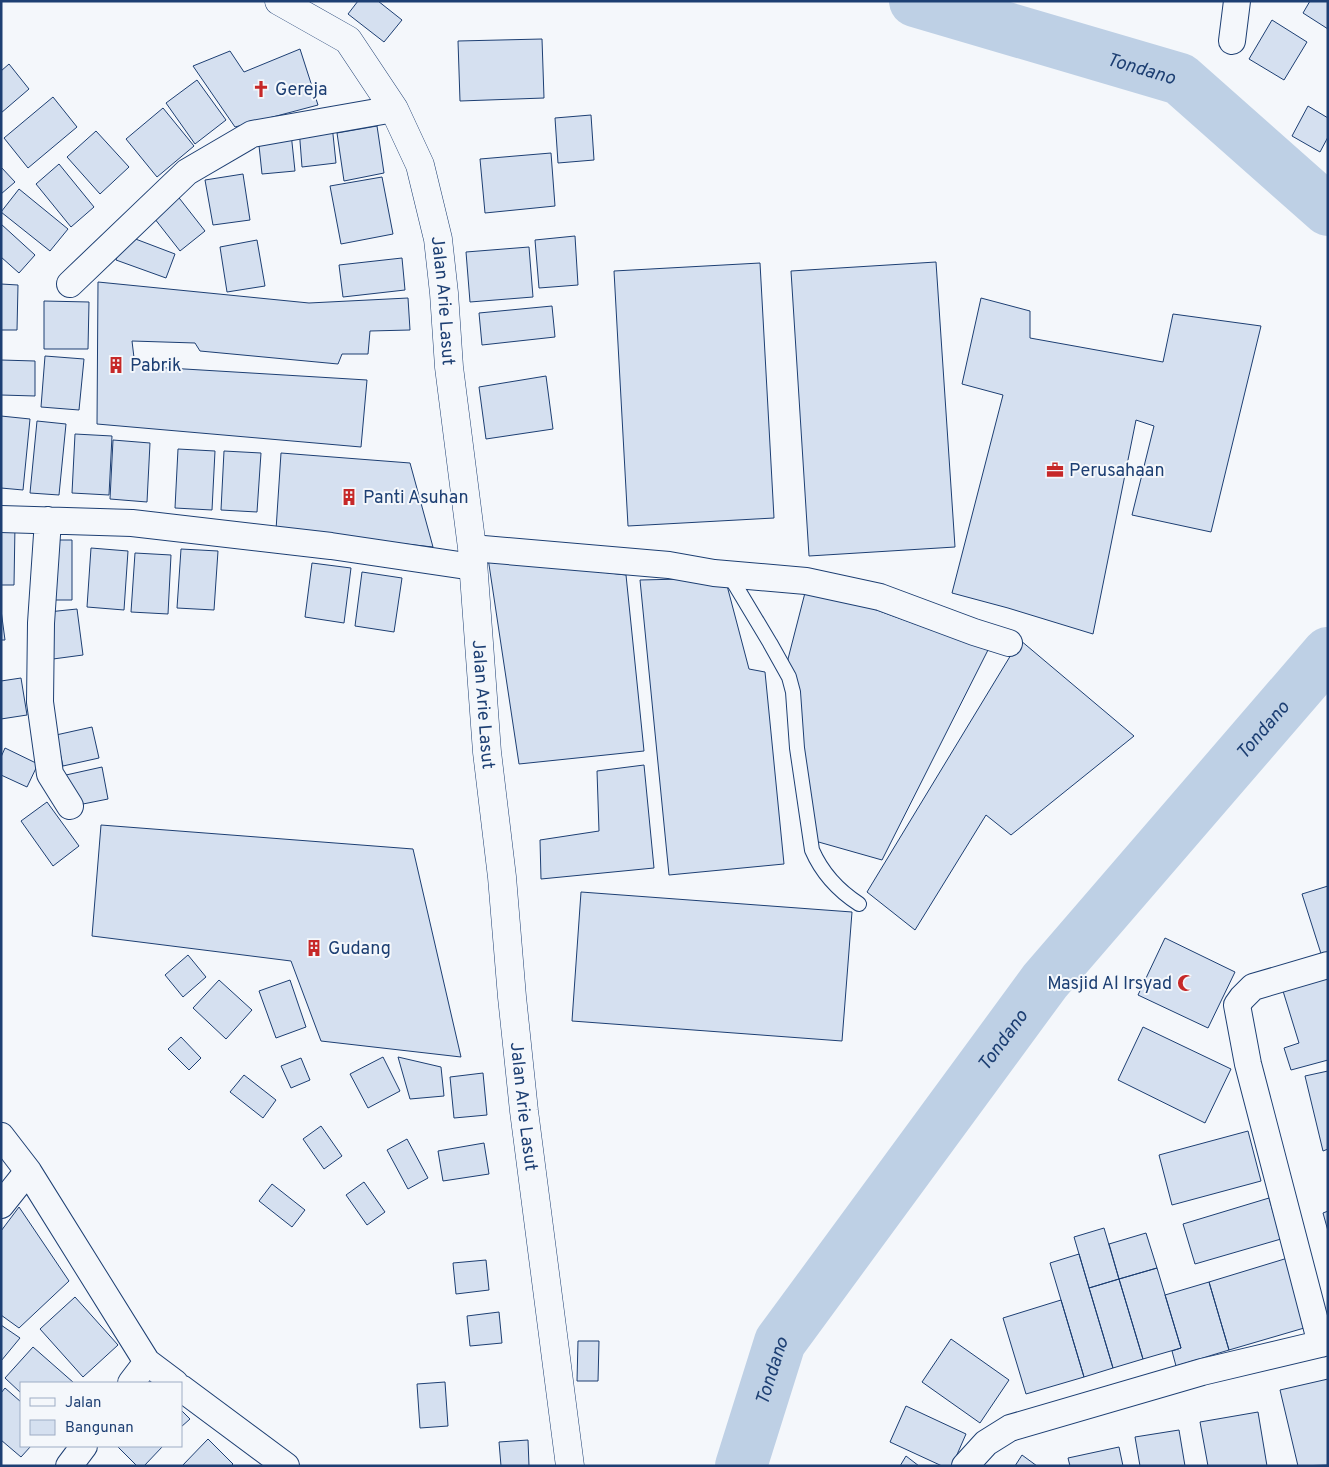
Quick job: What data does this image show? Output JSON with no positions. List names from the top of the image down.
{
  "streets": {
    "main road": ["Jalan Arie Lasut"]
  },
  "water": ["Tondano"],
  "places": {
    "church": ["Gereja"],
    "building": ["Pabrik", "Panti Asuhan", "Gudang"],
    "office": ["Perusahaan"],
    "mosque": ["Masjid Al Irsyad"]
  },
  "legend": ["Jalan", "Bangunan"]
}
